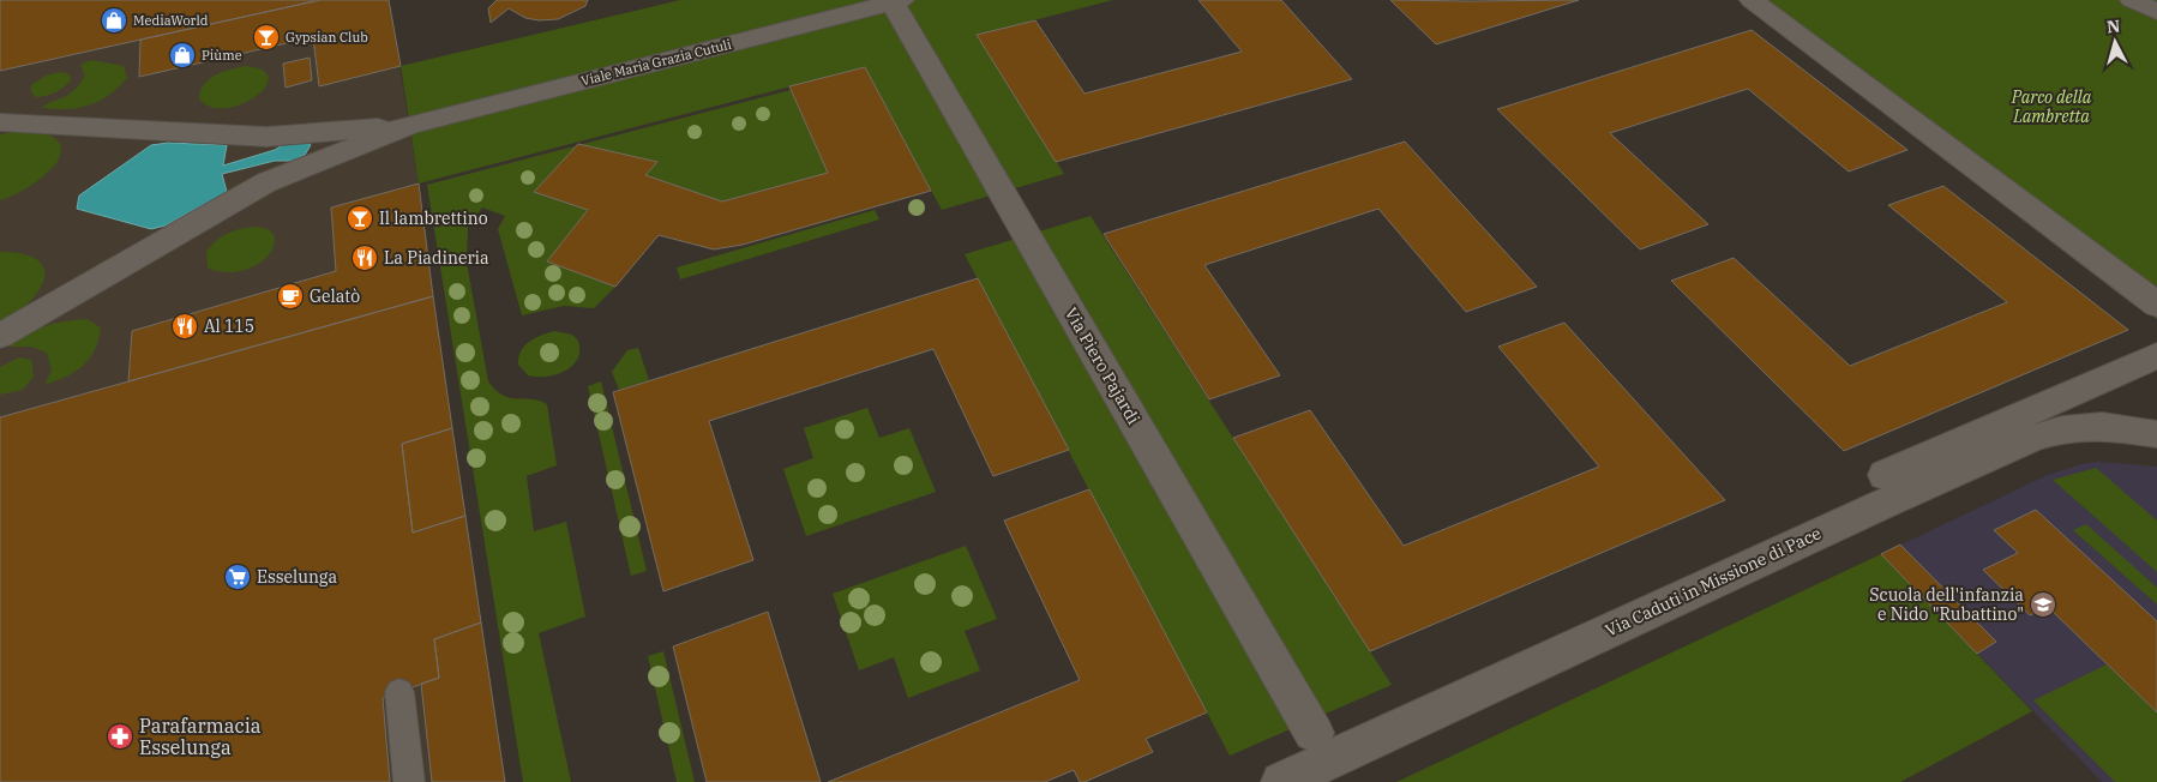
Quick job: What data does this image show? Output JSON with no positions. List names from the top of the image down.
{
  "streets": {
    "street": ["Viale Maria Grazia Cutuli", "Via Piero Pajardi", "Via Caduti in Missione di Pace"]
  },
  "crossings": [
    ["Viale Maria Grazia Cutuli", "Via Piero Pajardi"]
  ],
  "parks": ["Parco della Lambretta"],
  "places": {
    "shop": ["MediaWorld", "Piùme"],
    "bar": ["Gypsian Club", "Il lambrettino"],
    "restaurant": ["La Piadineria", "Al 115"],
    "cafe": ["Gelatò"],
    "supermarket": ["Esselunga"],
    "school or university": ["Scuola dell'infanzia e Nido \"Rubattino\""],
    "pharmacy": ["Parafarmacia Esselunga"]
  },
  "north": "top"
}
